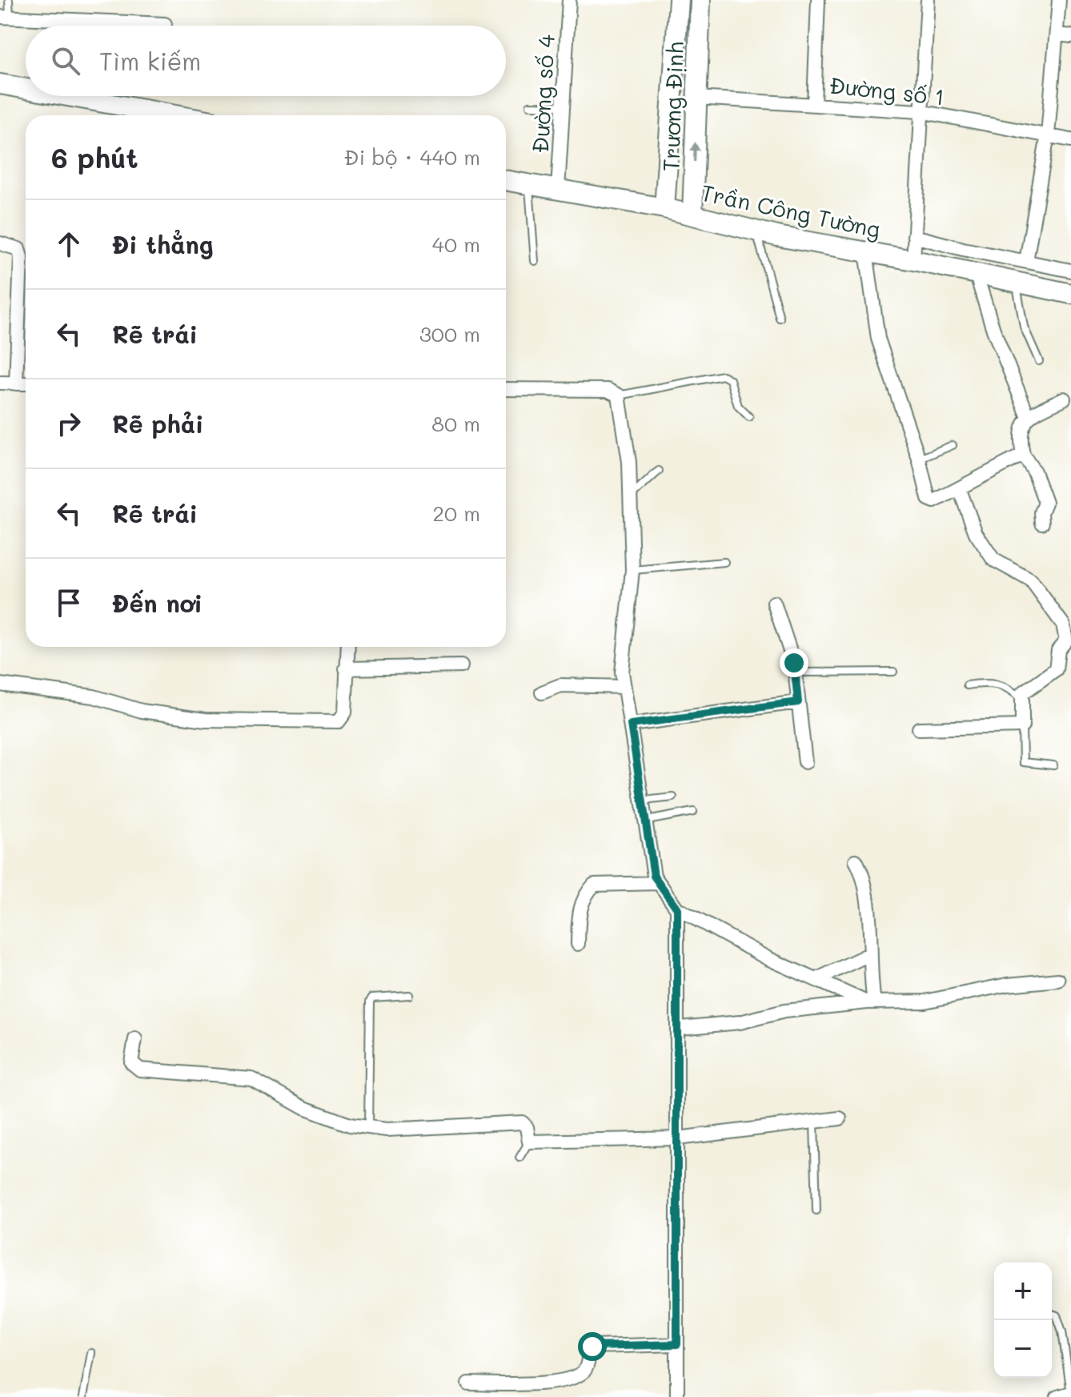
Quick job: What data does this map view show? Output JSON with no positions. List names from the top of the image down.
{
  "streets": {
    "main road": ["Trương Định", "Trần Công Tường"],
    "street": ["Đường số 1", "Đường số 4"]
  },
  "crossings": [
    ["Đường số 1", "Trương Định"],
    ["Đường số 4", "Trần Công Tường"],
    ["Trương Định", "Trần Công Tường"]
  ],
  "page": {
    "search": "Tìm kiếm",
    "heading": ["6 phút", "Đi bộ · 440 m"],
    "list": [
      ["Đi thẳng", "40 m"],
      ["Rẽ trái", "300 m"],
      ["Rẽ phải", "80 m"],
      ["Rẽ trái", "20 m"],
      "Đến nơi"
    ],
    "map_buttons": ["+", "−"]
  }
}
